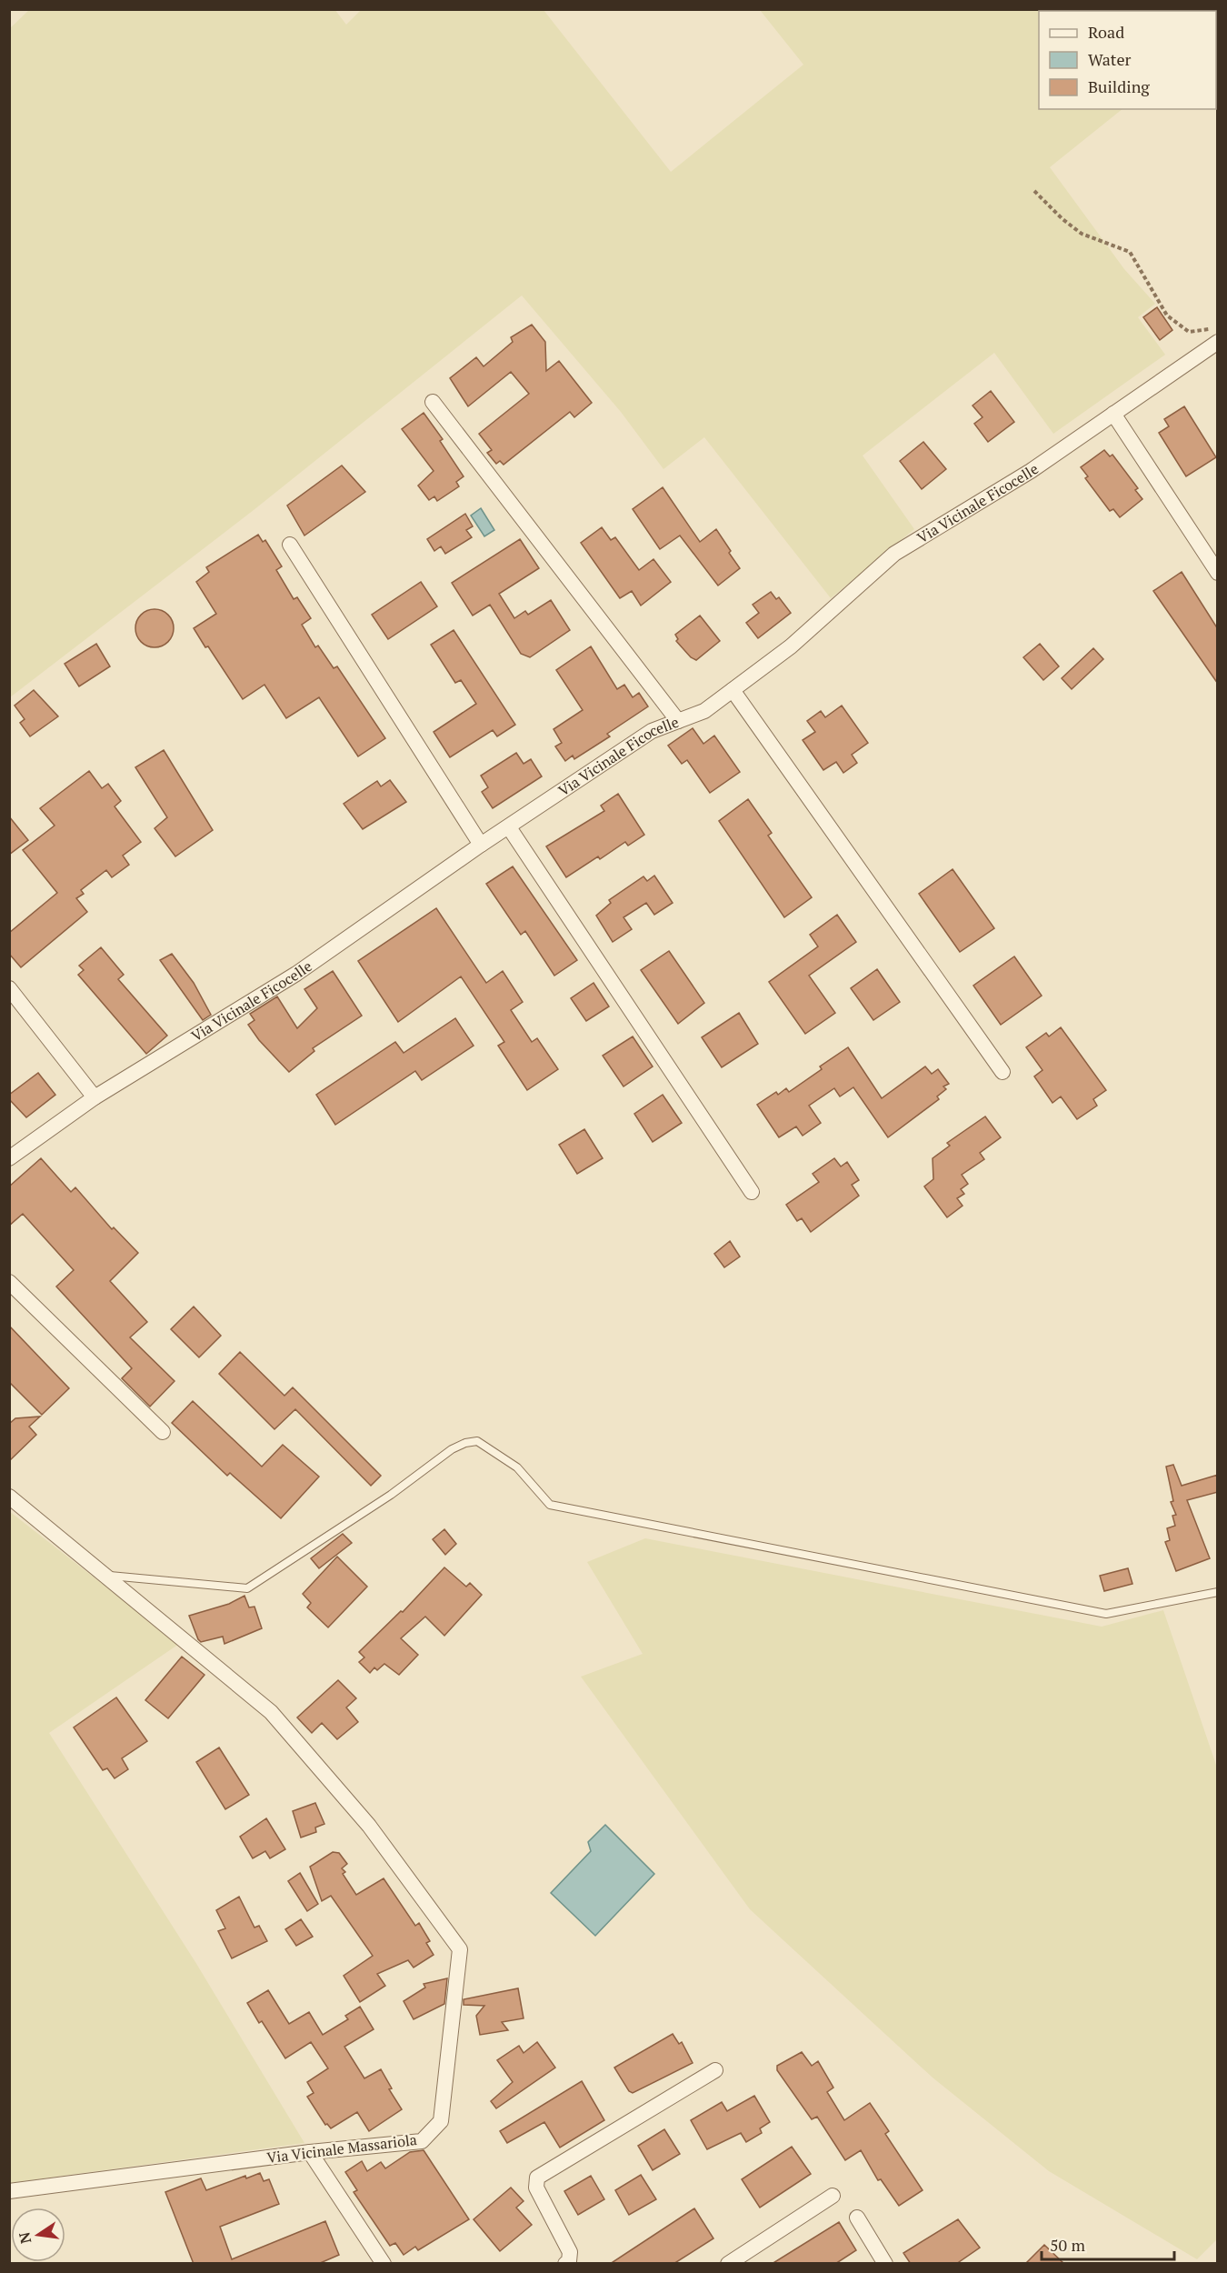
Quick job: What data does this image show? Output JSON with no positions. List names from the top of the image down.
{
  "streets": {
    "street": ["Via Vicinale Ficocelle", "Via Vicinale Massariola"]
  },
  "legend": ["Road", "Water", "Building"],
  "scale_bar": "50 m",
  "north": "left"
}
